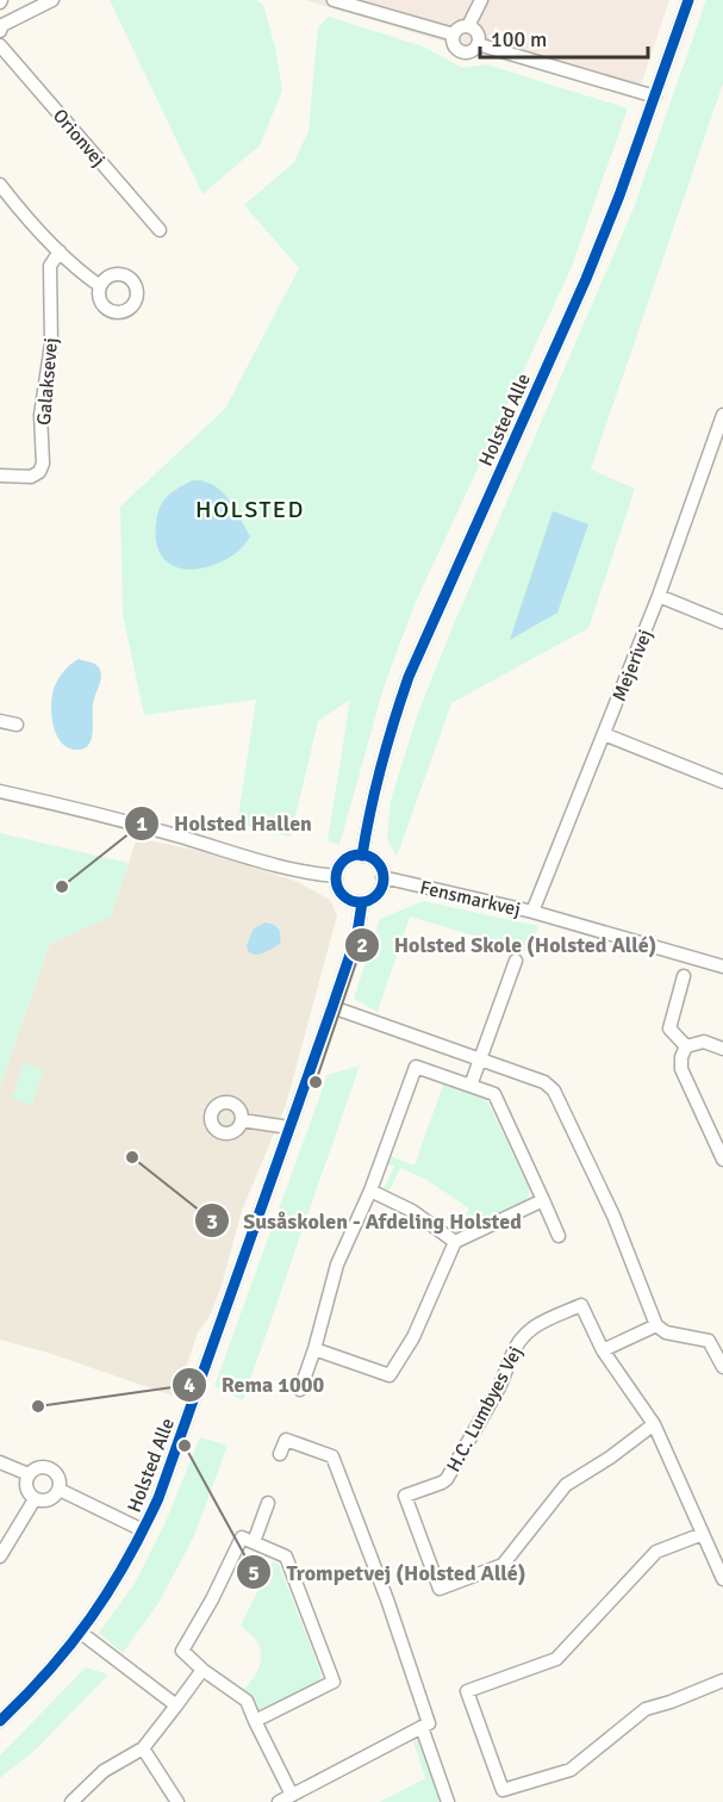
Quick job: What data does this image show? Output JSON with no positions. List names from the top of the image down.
{
  "streets": {
    "street": [
      "Orionvej",
      "Galaksevej",
      "Holsted Alle",
      "Mejerivej",
      "Fensmarkvej",
      "H.C. Lumbyes Vej"
    ]
  },
  "crossings": [
    ["Holsted Alle", "Fensmarkvej"],
    ["Mejerivej", "Fensmarkvej"]
  ],
  "districts": ["HOLSTED"],
  "places": [
    "Holsted Hallen",
    "Holsted Skole (Holsted Allé)",
    "Susåskolen - Afdeling Holsted",
    "Rema 1000",
    "Trompetvej (Holsted Allé)"
  ],
  "scale_bar": "100 m"
}
